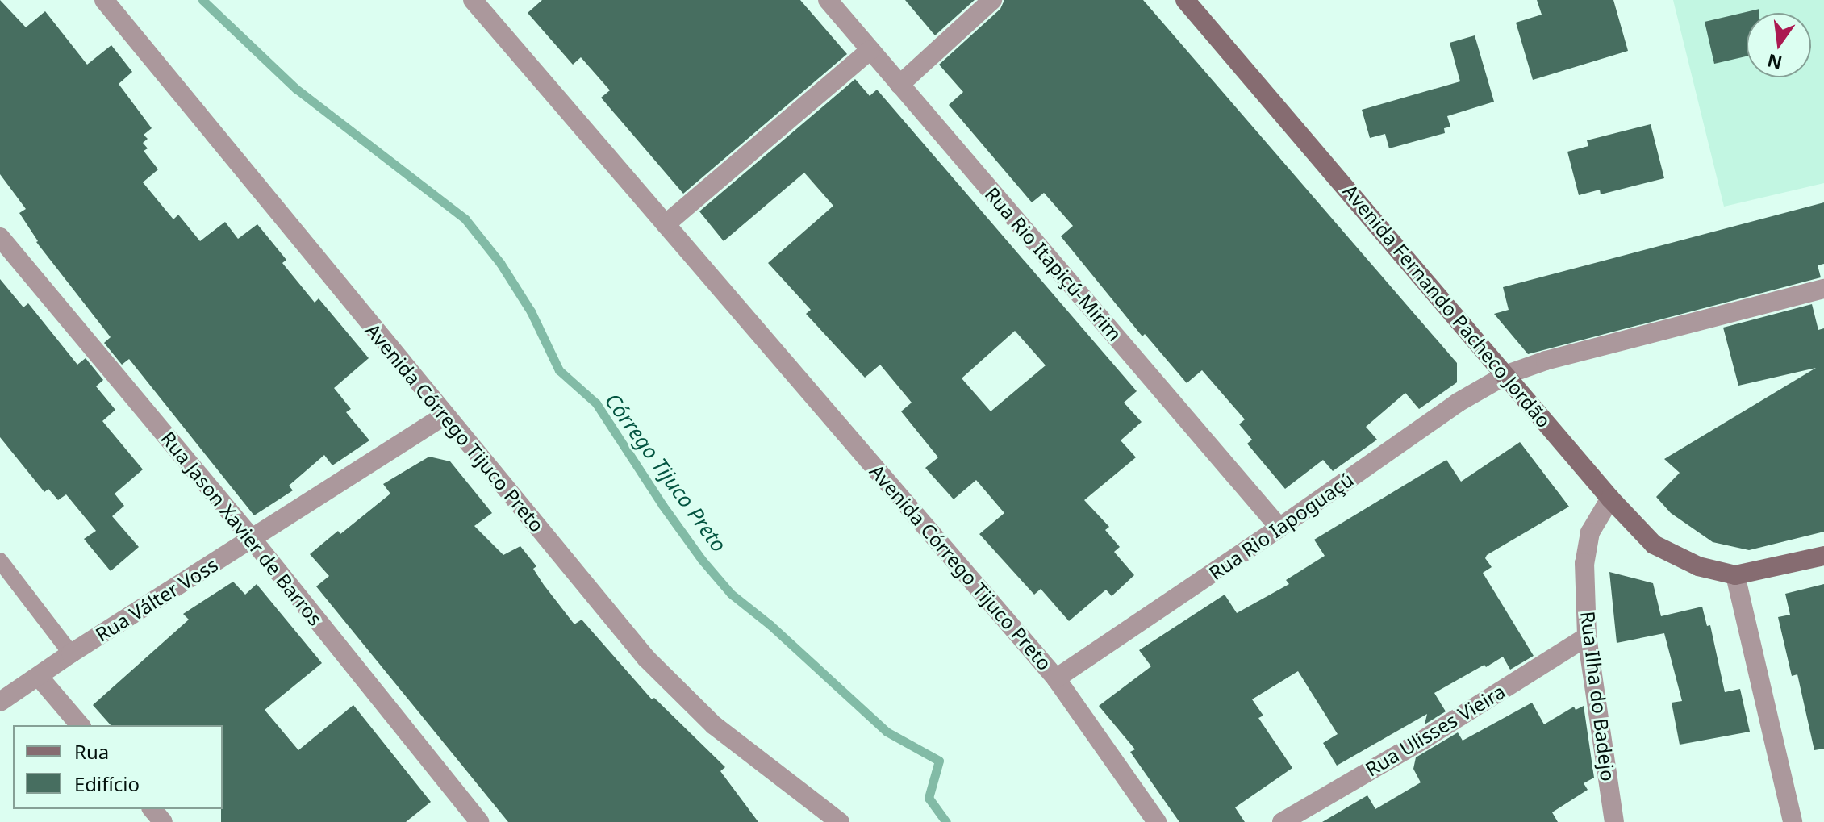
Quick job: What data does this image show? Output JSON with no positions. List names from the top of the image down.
{
  "streets": {
    "street": [
      "Rua Rio Itapiçú-Mirim",
      "Avenida Fernando Pacheco Jordão",
      "Avenida Córrego Tijuco Preto",
      "Rua Rio Iapoguaçú",
      "Rua Jason Xavier de Barros",
      "Rua Válter Voss",
      "Rua Ilha do Badejo",
      "Rua Ulisses Vieira"
    ]
  },
  "crossings": [
    ["Rua Rio Itapiçú-Mirim", "Rua Rio Iapoguaçú"],
    ["Avenida Fernando Pacheco Jordão", "Rua Rio Iapoguaçú"],
    ["Avenida Fernando Pacheco Jordão", "Rua Ilha do Badejo"],
    ["Avenida Córrego Tijuco Preto", "Rua Rio Iapoguaçú"],
    ["Avenida Córrego Tijuco Preto", "Rua Válter Voss"],
    ["Rua Jason Xavier de Barros", "Rua Válter Voss"],
    ["Rua Ilha do Badejo", "Rua Ulisses Vieira"]
  ],
  "water": ["Córrego Tijuco Preto"],
  "legend": ["Rua", "Edifício"],
  "north": "bottom"
}
